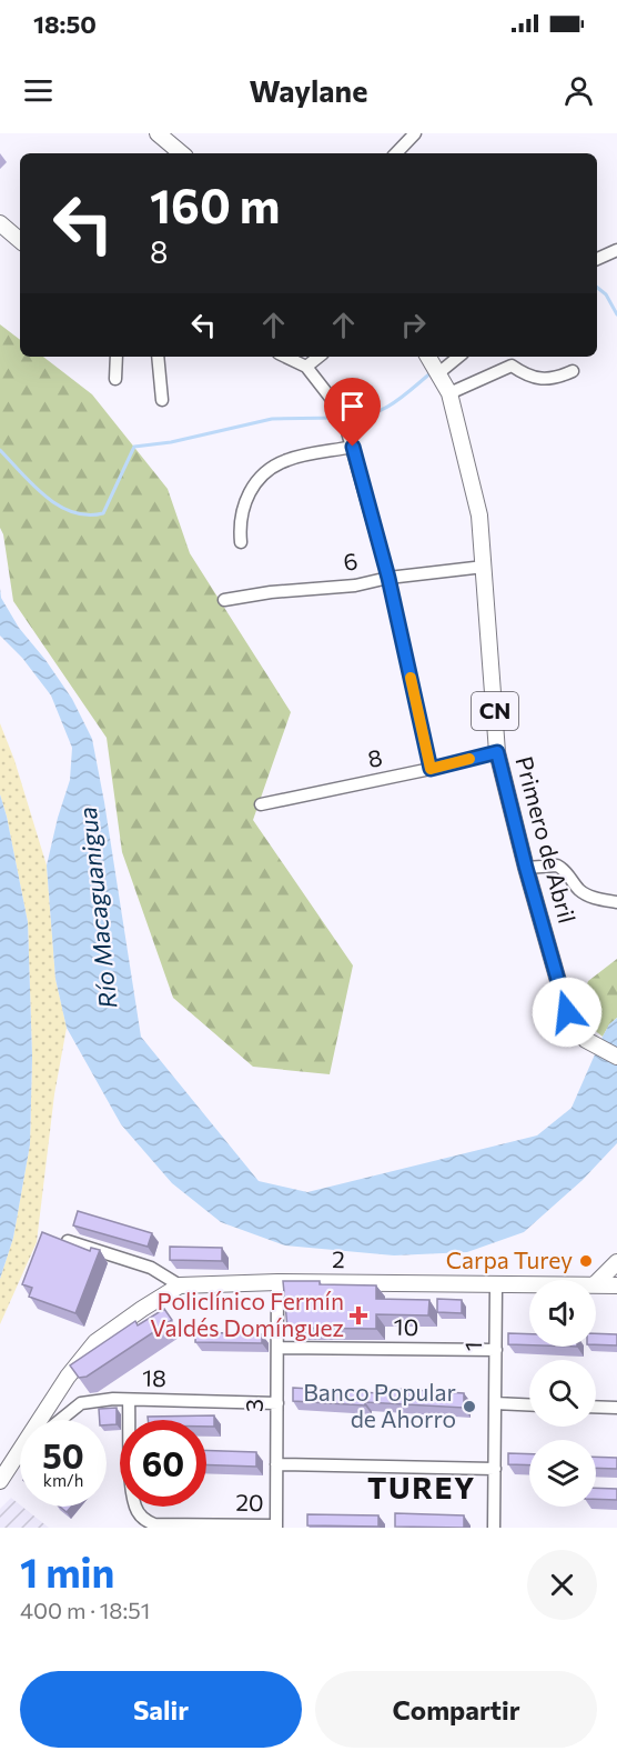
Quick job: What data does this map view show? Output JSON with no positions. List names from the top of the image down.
{
  "streets": {
    "main road": ["CN", "Primero de Abril", "2"],
    "street": [
      "6",
      "8",
      "10",
      "1",
      "18",
      "3",
      "20"
    ]
  },
  "crossings": [
    ["6", "Primero de Abril"],
    ["8", "Primero de Abril"],
    ["2", "1"],
    ["2", "3"],
    ["10", "1"],
    ["10", "3"],
    ["18", "3"],
    ["18", "20"],
    ["3", "20"]
  ],
  "districts": ["TUREY"],
  "water": ["Río Macaguanigua"],
  "places": {
    "other": ["Carpa Turey", "Banco Popular de Ahorro"],
    "health": ["Policlínico Fermín Valdés Domínguez"]
  },
  "page": {
    "status": "18:50",
    "header": "Waylane",
    "turn": ["160 m", "8"],
    "speed": "50 km/h",
    "limit": "60",
    "heading": ["1 min", "400 m · 18:51"],
    "buttons": ["Salir", "Compartir"]
  }
}
